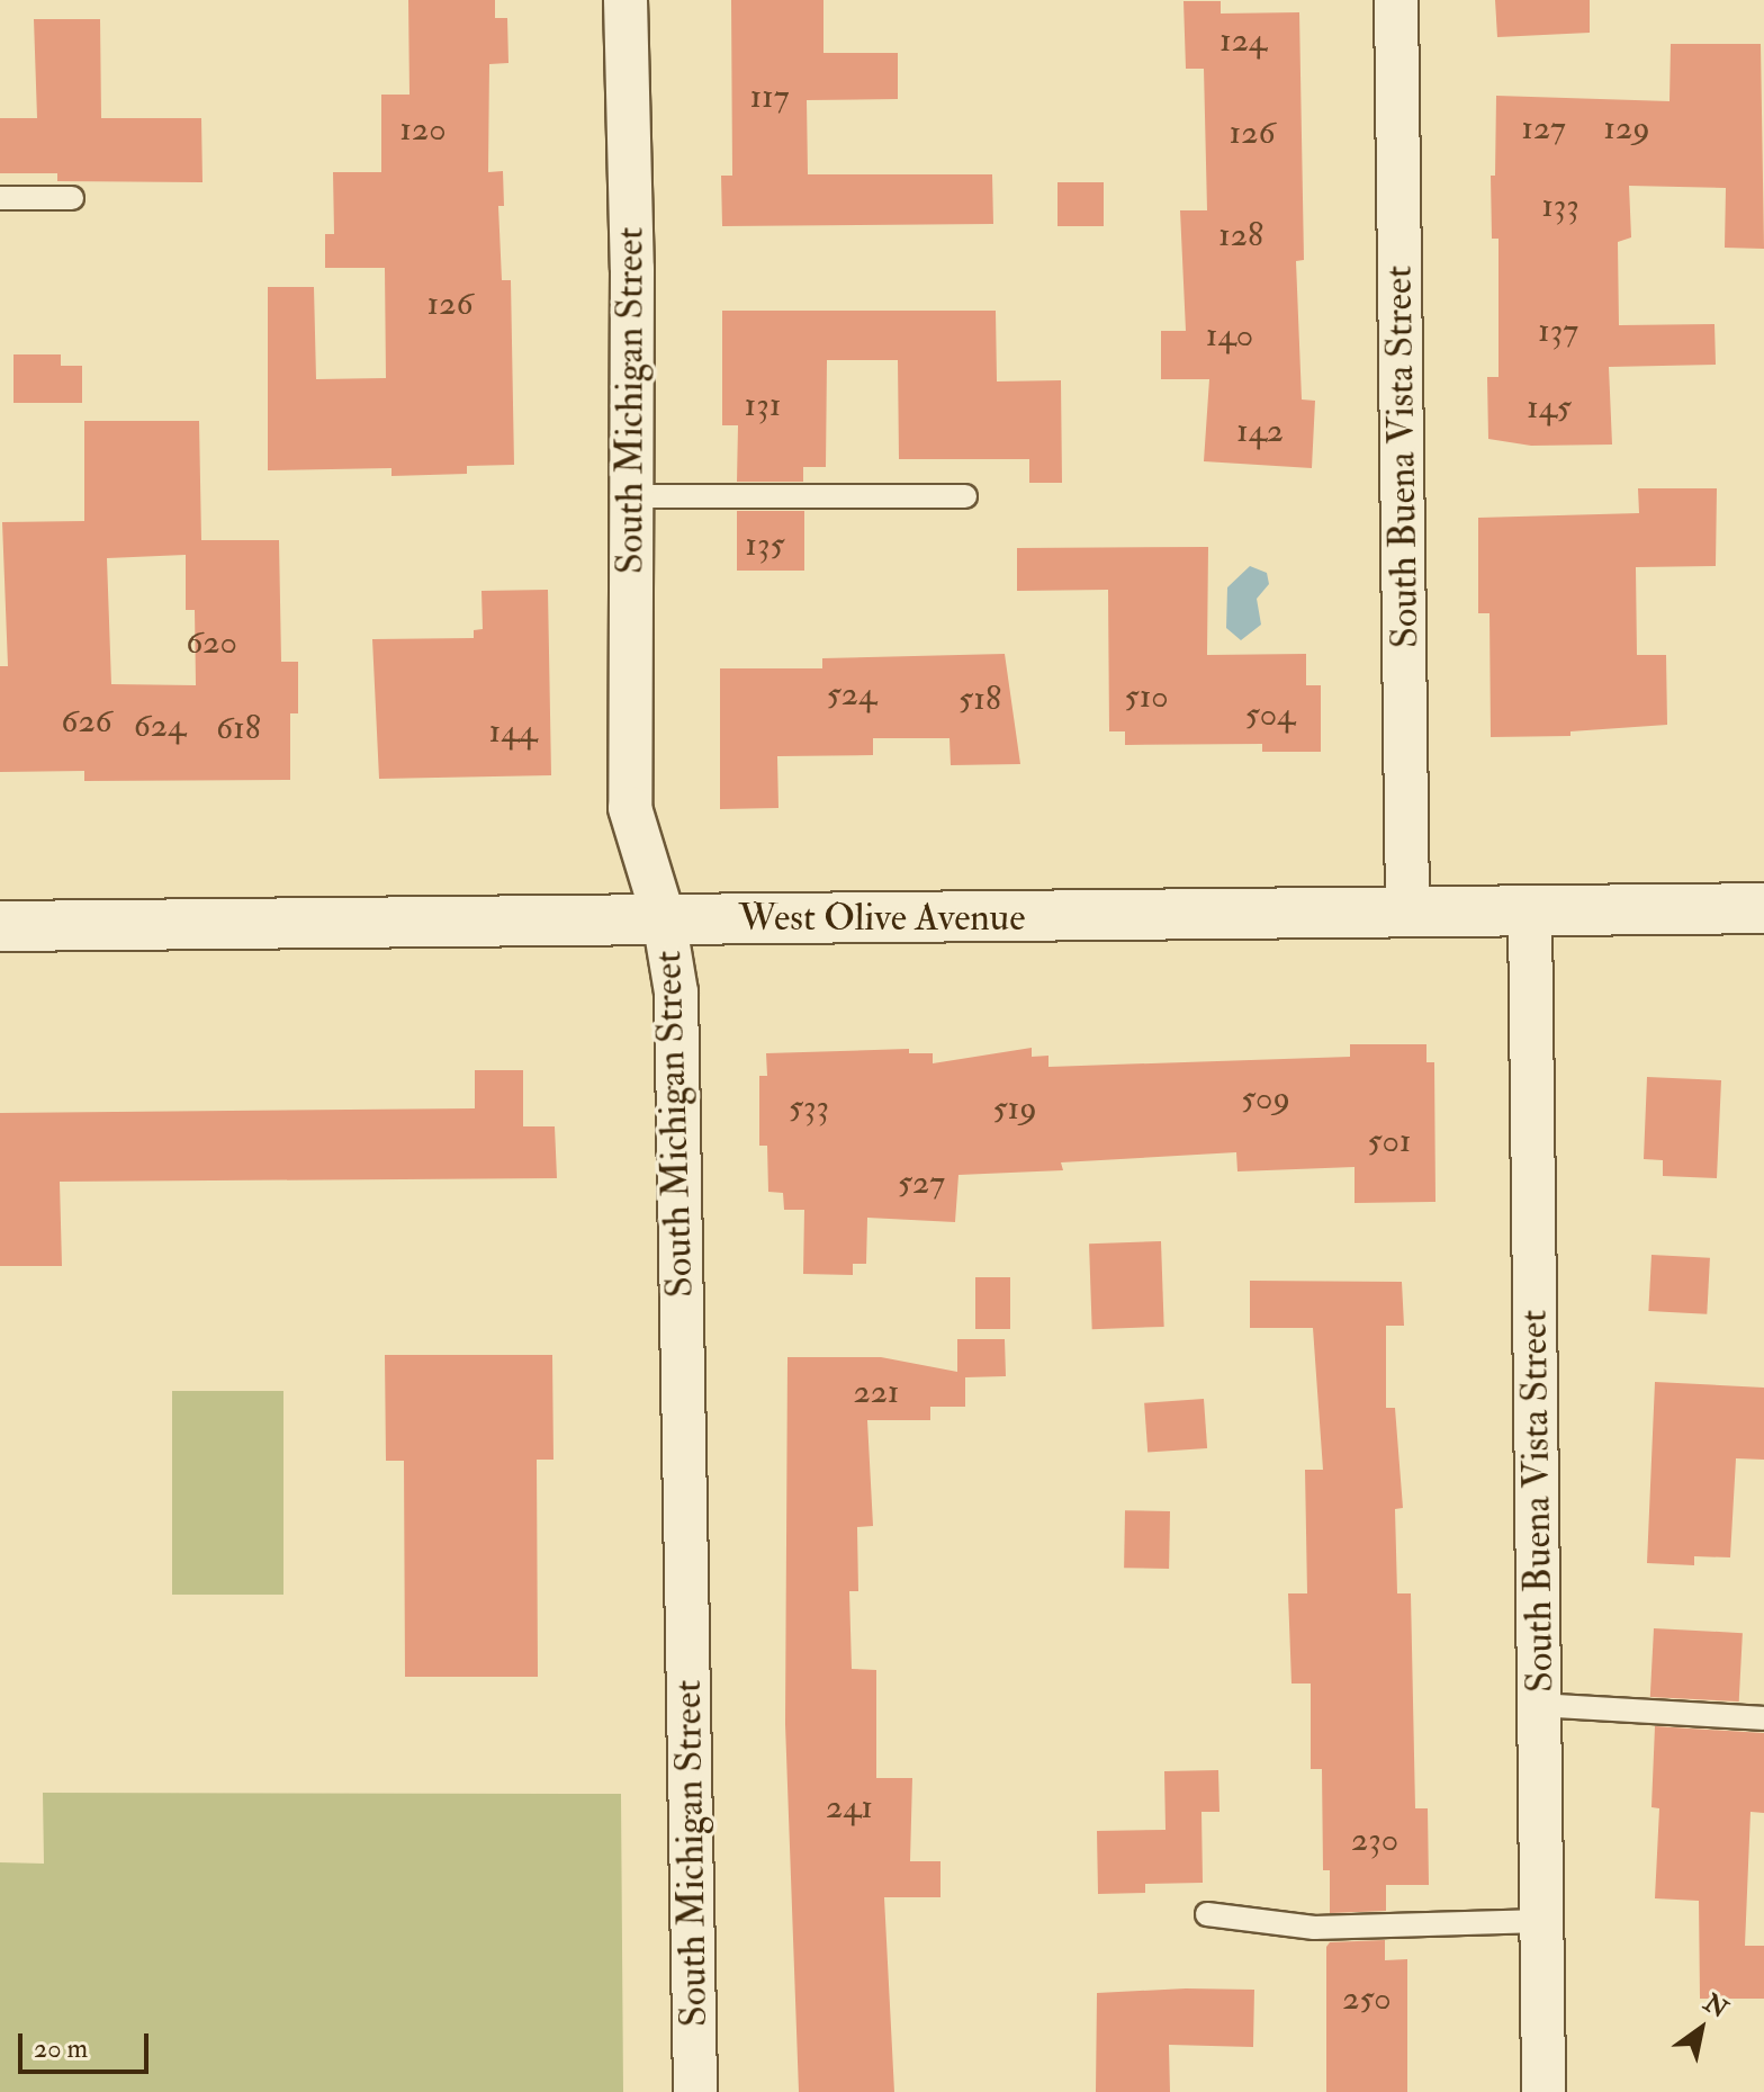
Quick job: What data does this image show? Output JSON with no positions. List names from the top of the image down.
{
  "streets": {
    "street": ["South Michigan Street", "South Buena Vista Street", "West Olive Avenue"]
  },
  "crossings": [
    ["South Michigan Street", "West Olive Avenue"],
    ["South Buena Vista Street", "West Olive Avenue"]
  ],
  "house_numbers": [
    "124",
    "117",
    "127",
    "129",
    "120",
    "126",
    "133",
    "128",
    "126",
    "137",
    "140",
    "131",
    "145",
    "142",
    "135",
    "620",
    "524",
    "510",
    "518",
    "504",
    "626",
    "624",
    "618",
    "144",
    "509",
    "533",
    "519",
    "501",
    "527",
    "221",
    "241",
    "230",
    "250"
  ],
  "scale_bar": "20 m",
  "north": "top right"
}
